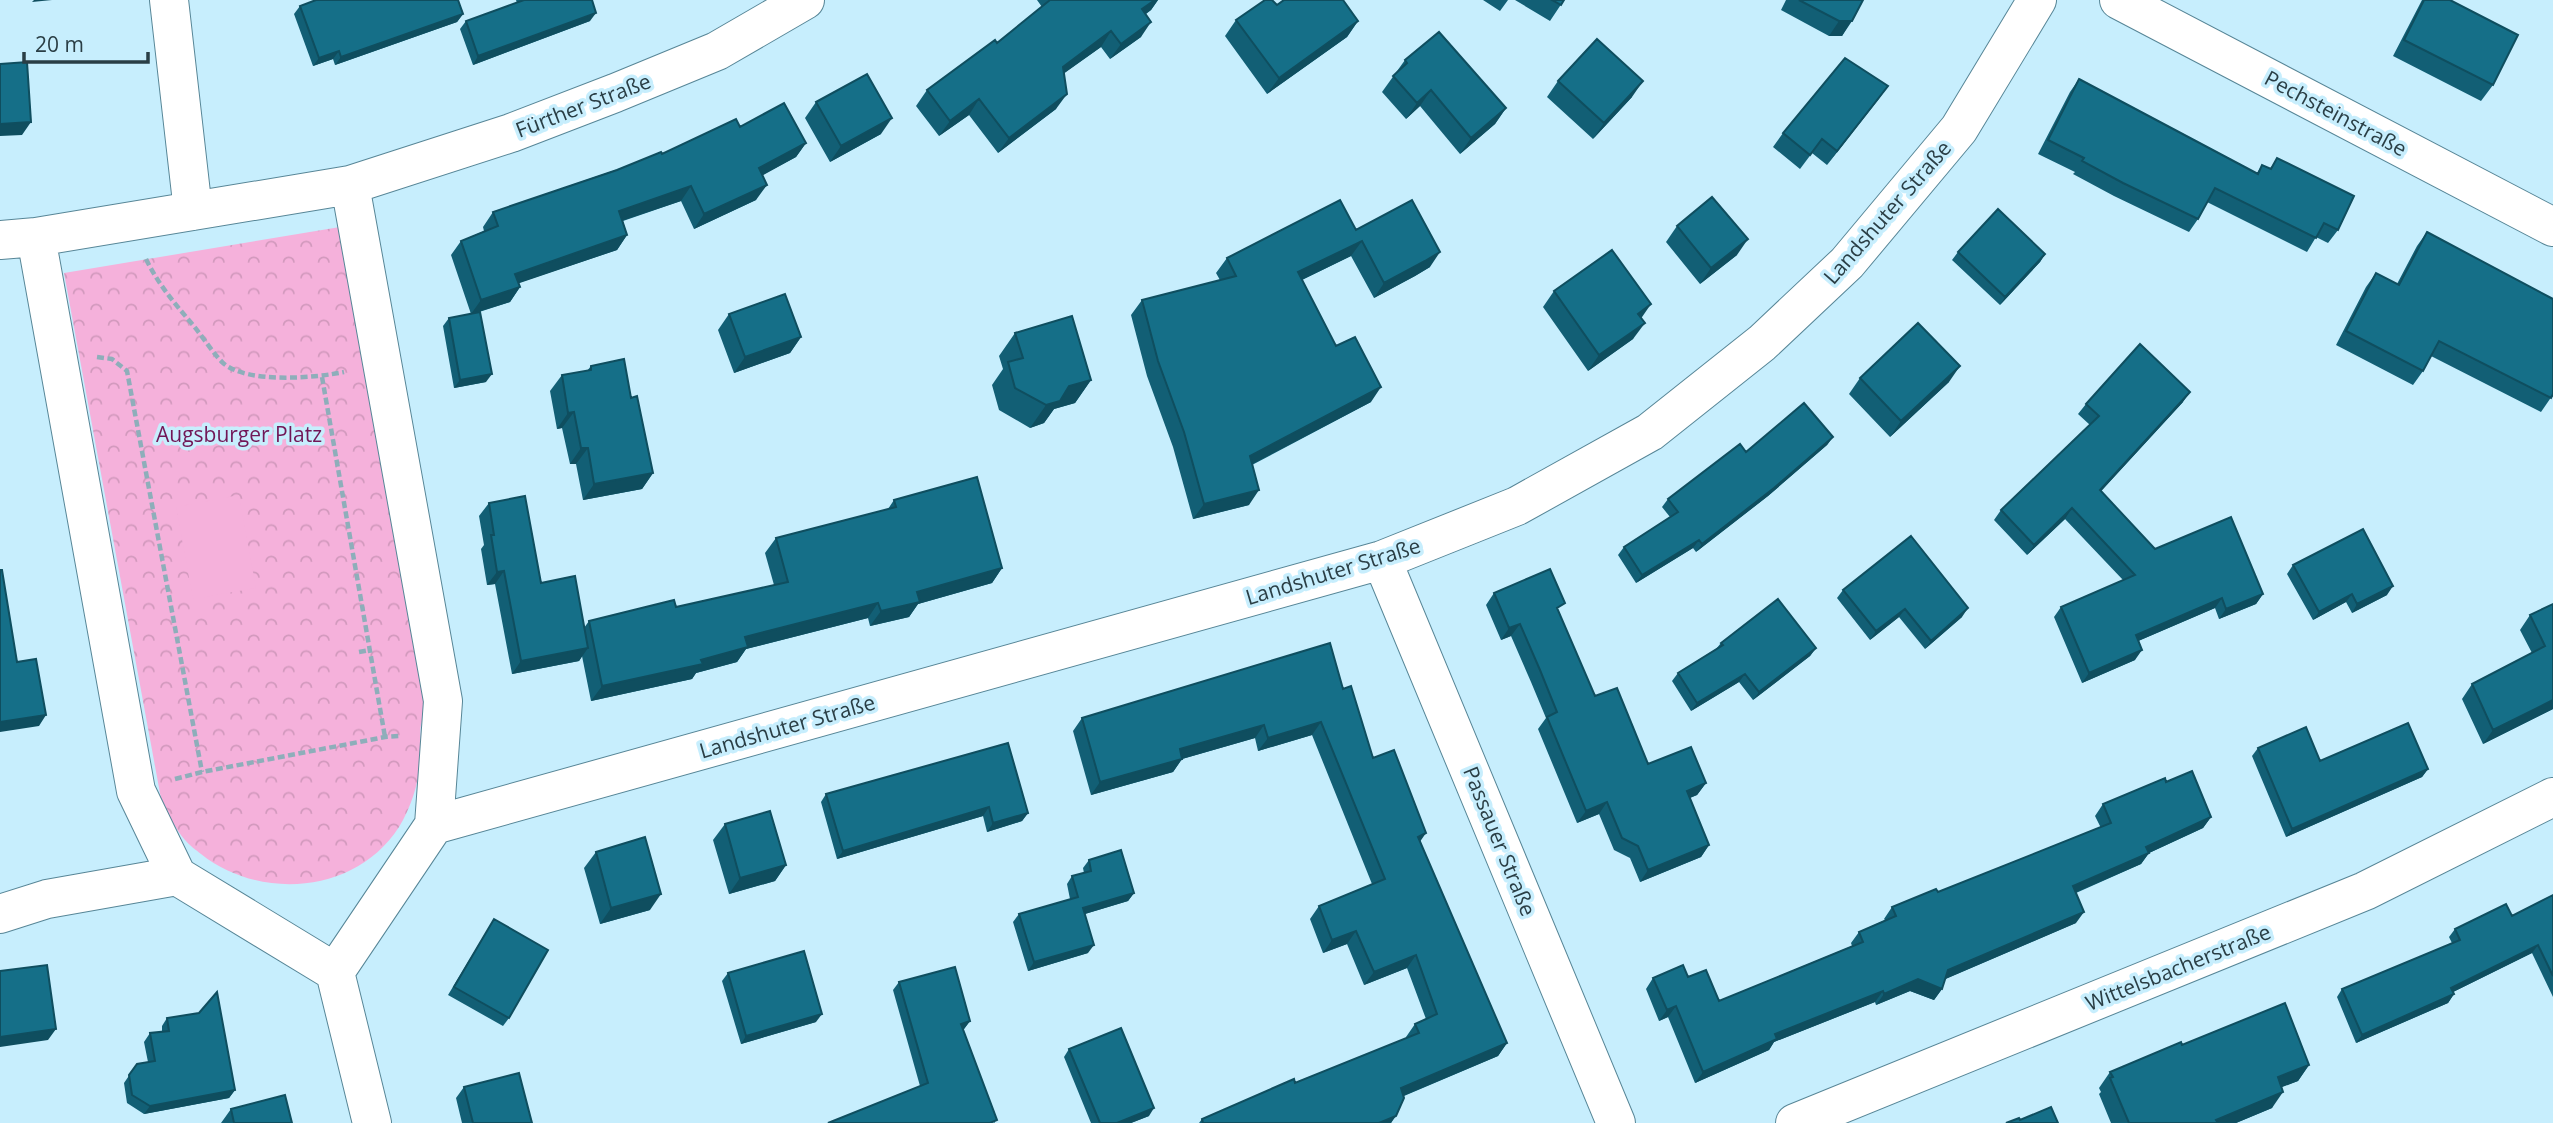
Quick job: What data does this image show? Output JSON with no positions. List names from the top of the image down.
{
  "streets": {
    "street": [
      "Fürther Straße",
      "Pechsteinstraße",
      "Landshuter Straße",
      "Passauer Straße",
      "Wittelsbacherstraße"
    ]
  },
  "crossings": [
    ["Landshuter Straße", "Passauer Straße"]
  ],
  "parks": ["Augsburger Platz"],
  "scale_bar": "20 m"
}
